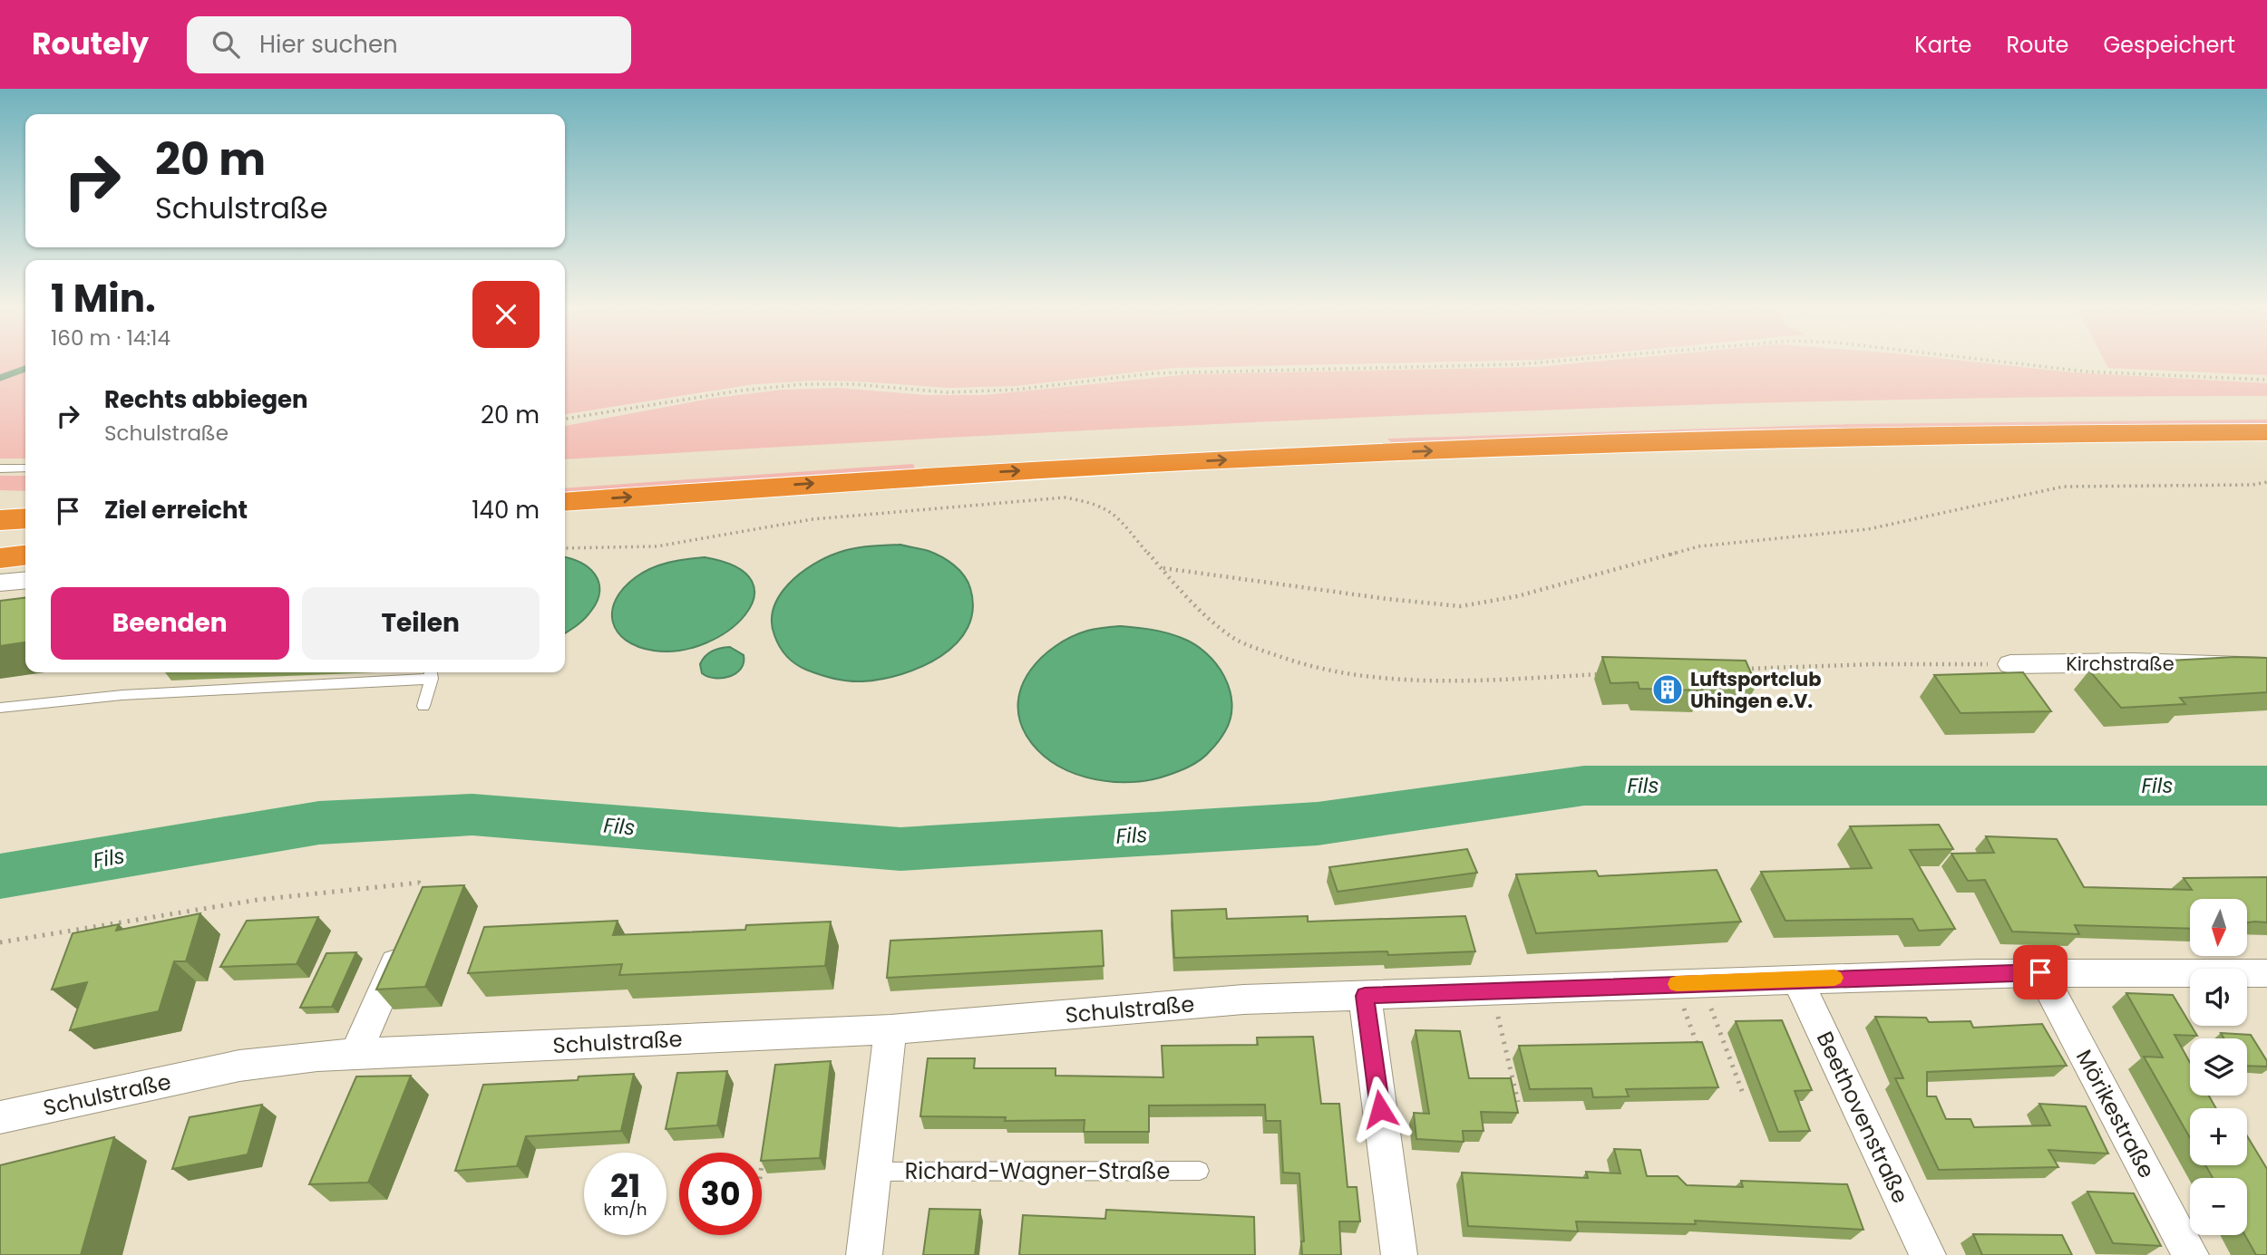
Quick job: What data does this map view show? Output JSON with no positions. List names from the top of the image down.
{
  "streets": {
    "street": [
      "Kirchstraße",
      "Schulstraße",
      "Mörikestraße",
      "Beethovenstraße",
      "Richard-Wagner-Straße"
    ]
  },
  "crossings": [
    ["Schulstraße", "Mörikestraße"],
    ["Schulstraße", "Beethovenstraße"],
    ["Schulstraße", "Richard-Wagner-Straße"]
  ],
  "water": ["Fils"],
  "places": {
    "building": ["Luftsportclub Uhingen e.V."]
  },
  "north": "bottom",
  "page": {
    "header": "Routely",
    "search": "Hier suchen",
    "nav": ["Karte", "Route", "Gespeichert"],
    "turn": ["20 m", "Schulstraße"],
    "heading": ["1 Min.", "160 m · 14:14"],
    "list": [
      {
        "name": "Rechts abbiegen",
        "note": "Schulstraße",
        "value": "20 m"
      },
      {
        "name": "Ziel erreicht",
        "value": "140 m"
      }
    ],
    "buttons": ["Beenden", "Teilen"],
    "map_buttons": ["+", "−"],
    "speed": "21 km/h",
    "limit": "30"
  }
}
